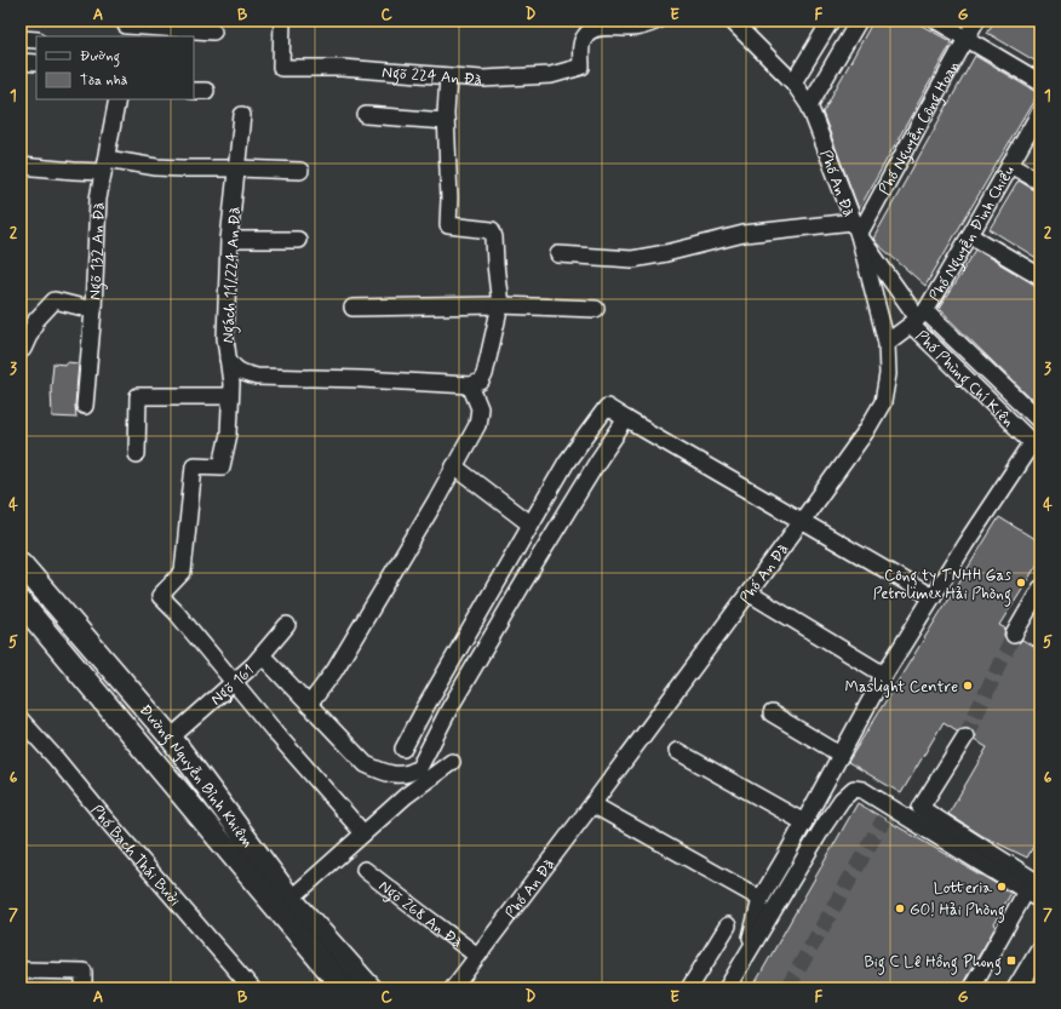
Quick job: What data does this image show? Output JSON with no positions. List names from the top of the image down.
{
  "streets": {
    "highway": ["Đường Nguyễn Bỉnh Khiêm"],
    "street": [
      "Ngõ 224 An Đà",
      "Phố Nguyễn Công Hoan",
      "Phố An Đà",
      "Phố Nguyễn Đình Chiểu",
      "Ngõ 132 An Đà",
      "Ngách 11/224 An Đà",
      "Phố Phùng Chí Kiên",
      "Ngõ 161",
      "Phố Bạch Thái Bưởi",
      "Ngõ 268 An Đà"
    ]
  },
  "crossings": [
    ["Phố Nguyễn Công Hoan", "Phố An Đà"],
    ["Phố An Đà", "Phố Nguyễn Đình Chiểu"],
    ["Phố An Đà", "Ngõ 268 An Đà"],
    ["Phố Nguyễn Đình Chiểu", "Phố Phùng Chí Kiên"],
    ["Ngách 11/224 An Đà", "Ngõ 161"],
    ["Ngõ 161", "Đường Nguyễn Bỉnh Khiêm"]
  ],
  "places": {
    "other": [
      "Công ty TNHH Gas Petrolimex Hải Phòng",
      "Maslight Centre",
      "Lotteria",
      "GO! Hải Phòng"
    ],
    "transit": ["Big C Lê Hồng Phong"]
  },
  "legend": ["Đường", "Tòa nhà"],
  "grid": {
    "columns": [
      "A",
      "B",
      "C",
      "D",
      "E",
      "F",
      "G"
    ],
    "rows": [
      "1",
      "2",
      "3",
      "4",
      "5",
      "6",
      "7"
    ]
  }
}
